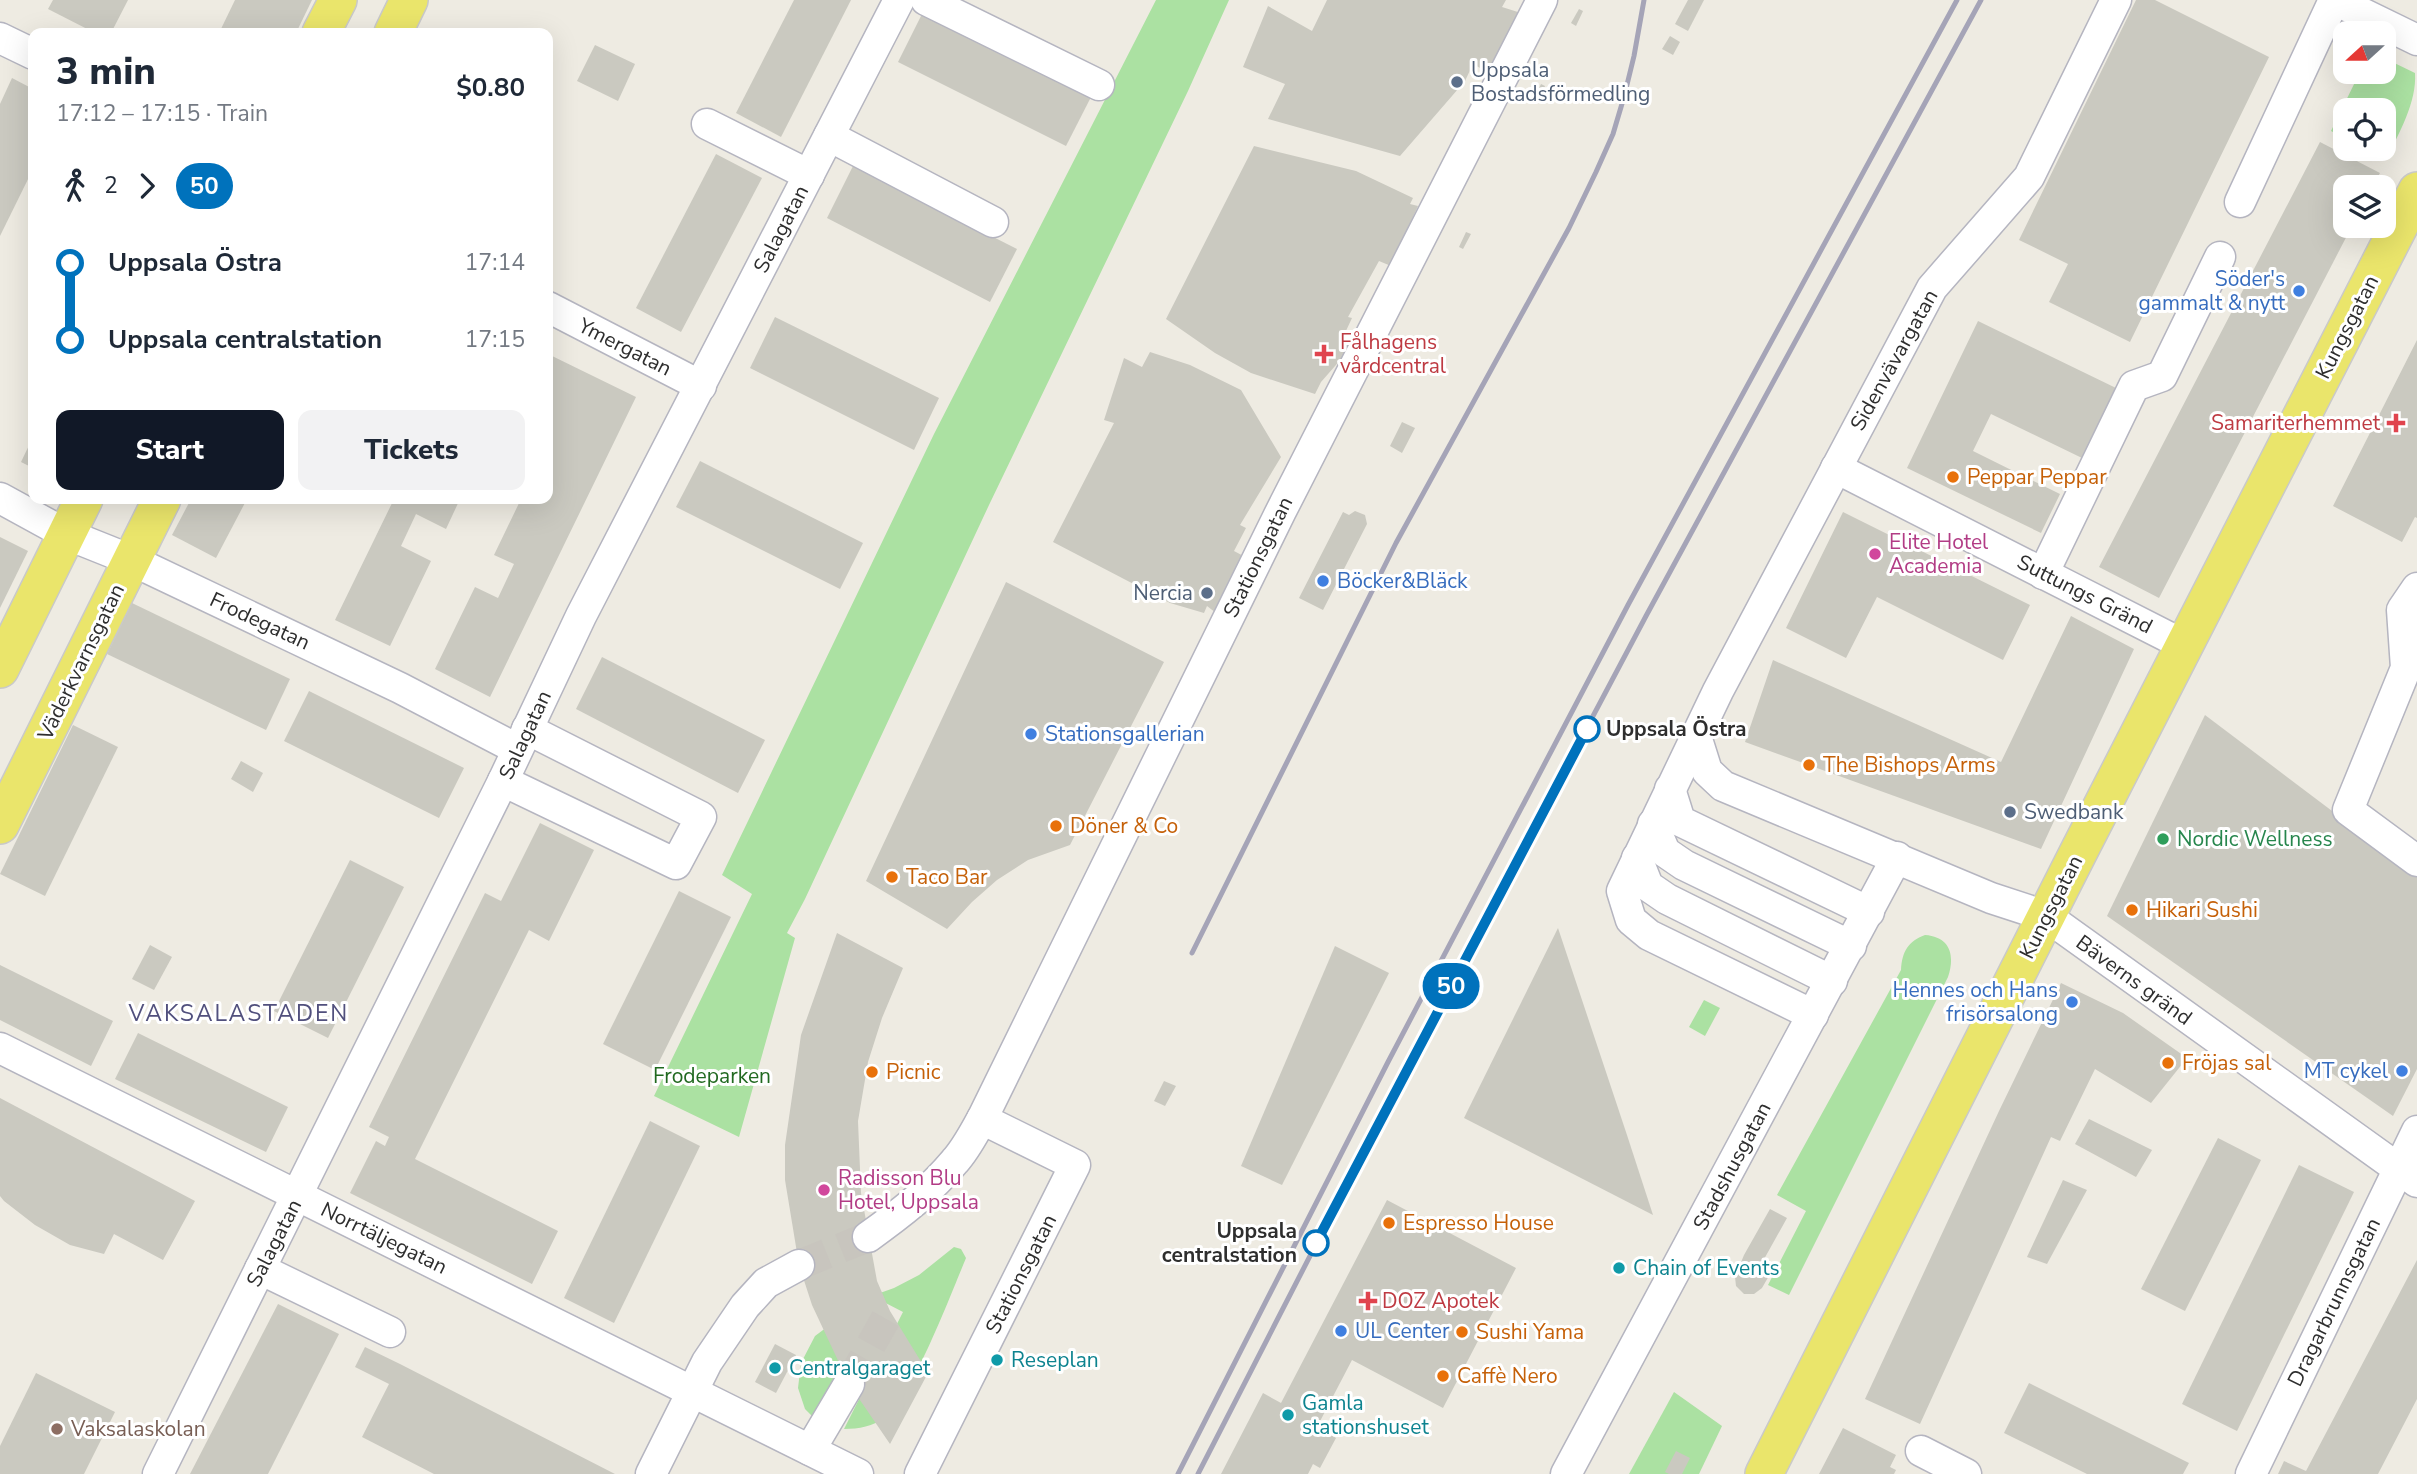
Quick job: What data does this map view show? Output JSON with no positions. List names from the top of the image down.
{
  "streets": {
    "main road": ["Kungsgatan", "Väderkvarnsgatan"],
    "street": [
      "Salagatan",
      "Ymergatan",
      "Sidenvävargatan",
      "Stationsgatan",
      "Suttungs Gränd",
      "Frodegatan",
      "Bäverns gränd",
      "Stadshusgatan",
      "Norrtäljegatan",
      "Dragarbrunnsgatan"
    ]
  },
  "crossings": [
    ["Salagatan", "Ymergatan"],
    ["Salagatan", "Frodegatan"],
    ["Salagatan", "Norrtäljegatan"],
    ["Kungsgatan", "Suttungs Gränd"],
    ["Kungsgatan", "Bäverns gränd"],
    ["Sidenvävargatan", "Suttungs Gränd"],
    ["Sidenvävargatan", "Bäverns gränd"],
    ["Sidenvävargatan", "Stadshusgatan"],
    ["Frodegatan", "Väderkvarnsgatan"],
    ["Bäverns gränd", "Stadshusgatan"],
    ["Bäverns gränd", "Dragarbrunnsgatan"]
  ],
  "districts": ["VAKSALASTADEN"],
  "parks": ["Frodeparken"],
  "places": {
    "other": [
      "Uppsala Bostadsförmedling",
      "Söder's gammalt & nytt",
      "Peppar Peppar",
      "Elite Hotel Academia",
      "Böcker&Bläck",
      "Nercia",
      "Uppsala Östra",
      "Stationsgallerian",
      "The Bishops Arms",
      "Swedbank",
      "Döner & Co",
      "Nordic Wellness",
      "Taco Bar",
      "Hikari Sushi",
      "Hennes och Hans frisörsalong",
      "Fröjas sal",
      "MT cykel",
      "Picnic",
      "Radisson Blu Hotel, Uppsala",
      "Espresso House",
      "Uppsala centralstation",
      "Chain of Events",
      "UL Center",
      "Sushi Yama",
      "Reseplan",
      "Centralgaraget",
      "Caffè Nero",
      "Gamla stationshuset",
      "Vaksalaskolan"
    ],
    "health": ["Fålhagens vårdcentral", "Samariterhemmet", "DOZ Apotek"]
  },
  "north": "left",
  "page": {
    "on_map": "50",
    "heading": ["3 min", "17:12 – 17:15 · Train", "$0.80"],
    "legs": ["2", "50"],
    "list": [
      {
        "name": "Uppsala Östra",
        "value": "17:14"
      },
      {
        "name": "Uppsala centralstation",
        "value": "17:15"
      }
    ],
    "buttons": ["Start", "Tickets"]
  }
}
